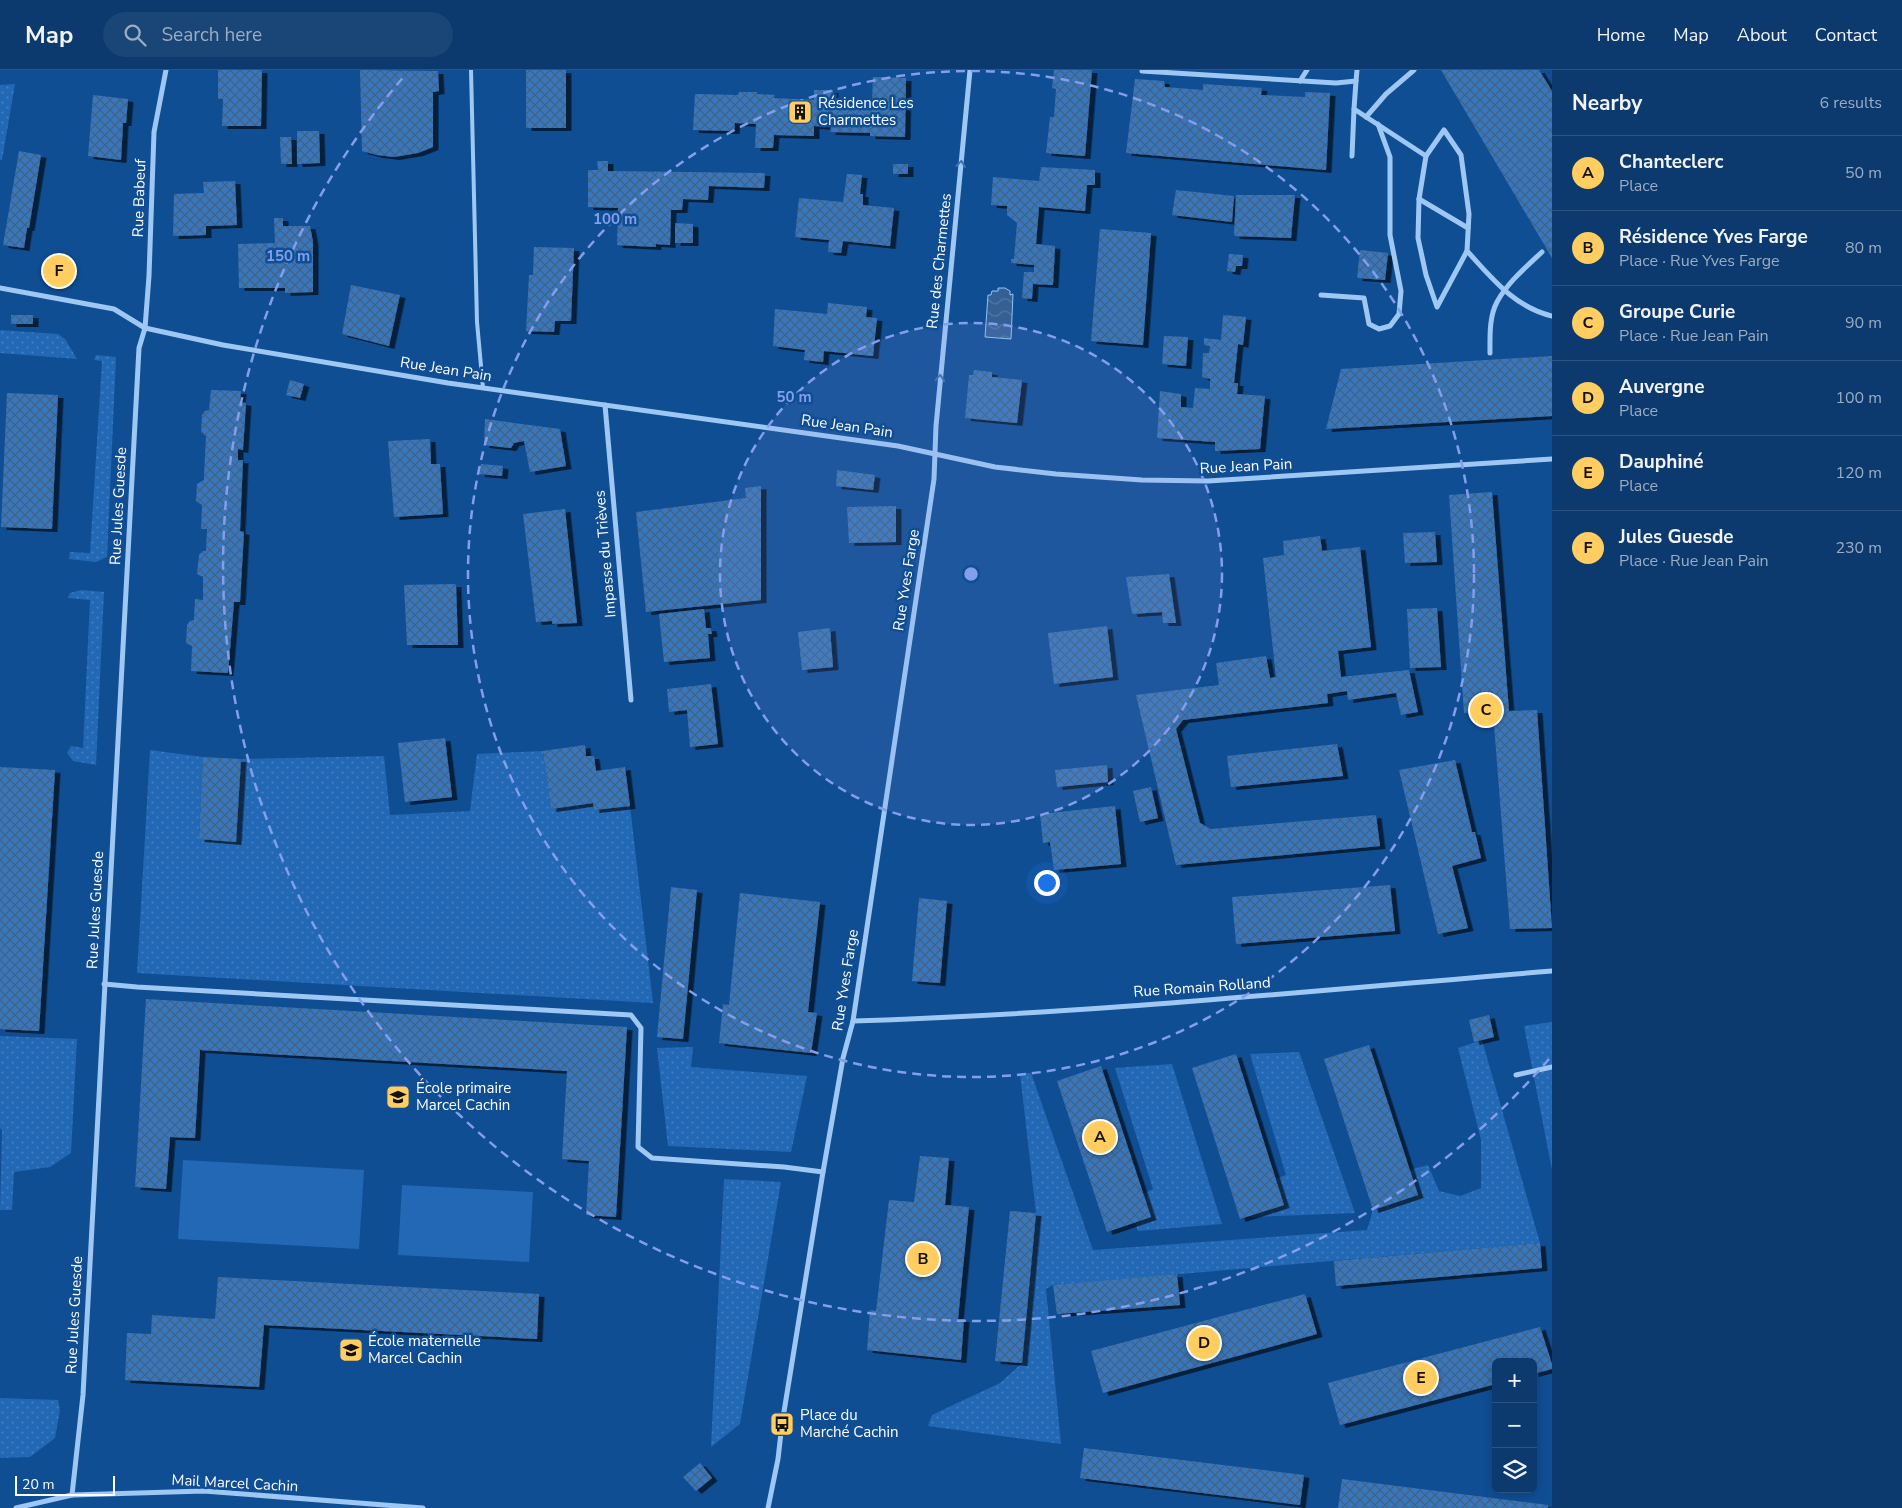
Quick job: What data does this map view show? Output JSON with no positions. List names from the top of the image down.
{
  "streets": {
    "street": [
      "Rue Babeuf",
      "Rue des Charmettes",
      "Rue Jean Pain",
      "Rue Jules Guesde",
      "Impasse du Trièves",
      "Rue Yves Farge",
      "Rue Romain Rolland",
      "Mail Marcel Cachin"
    ]
  },
  "crossings": [
    ["Rue Babeuf", "Rue Jean Pain"],
    ["Rue Babeuf", "Rue Jules Guesde"],
    ["Rue des Charmettes", "Rue Jean Pain"],
    ["Rue des Charmettes", "Rue Yves Farge"],
    ["Rue Jean Pain", "Rue Jules Guesde"],
    ["Rue Jean Pain", "Impasse du Trièves"],
    ["Rue Jean Pain", "Rue Yves Farge"],
    ["Rue Jules Guesde", "Mail Marcel Cachin"],
    ["Rue Yves Farge", "Rue Romain Rolland"]
  ],
  "one_way": ["Rue des Charmettes"],
  "places": {
    "building": ["Résidence Les Charmettes"],
    "school or university": ["École primaire Marcel Cachin", "École maternelle Marcel Cachin"],
    "bus stop": ["Place du Marché Cachin"]
  },
  "scale_bar": "20 m",
  "page": {
    "header": "Map",
    "search": "Search here",
    "nav": [
      "Home",
      "Map",
      "About",
      "Contact"
    ],
    "heading": ["Nearby", "6 results"],
    "list": [
      {
        "mark": "A",
        "name": "Chanteclerc",
        "note": "Place",
        "value": "50 m"
      },
      {
        "mark": "B",
        "name": "Résidence Yves Farge",
        "note": "Place · Rue Yves Farge",
        "value": "80 m"
      },
      {
        "mark": "C",
        "name": "Groupe Curie",
        "note": "Place · Rue Jean Pain",
        "value": "90 m"
      },
      {
        "mark": "D",
        "name": "Auvergne",
        "note": "Place",
        "value": "100 m"
      },
      {
        "mark": "E",
        "name": "Dauphiné",
        "note": "Place",
        "value": "120 m"
      },
      {
        "mark": "F",
        "name": "Jules Guesde",
        "note": "Place · Rue Jean Pain",
        "value": "230 m"
      }
    ],
    "pins": [
      "F",
      "C",
      "A",
      "B",
      "D",
      "E"
    ],
    "map_buttons": ["+", "−"],
    "scale": "20 m"
  },
  "rings": ["100 m", "150 m", "50 m"]
}
